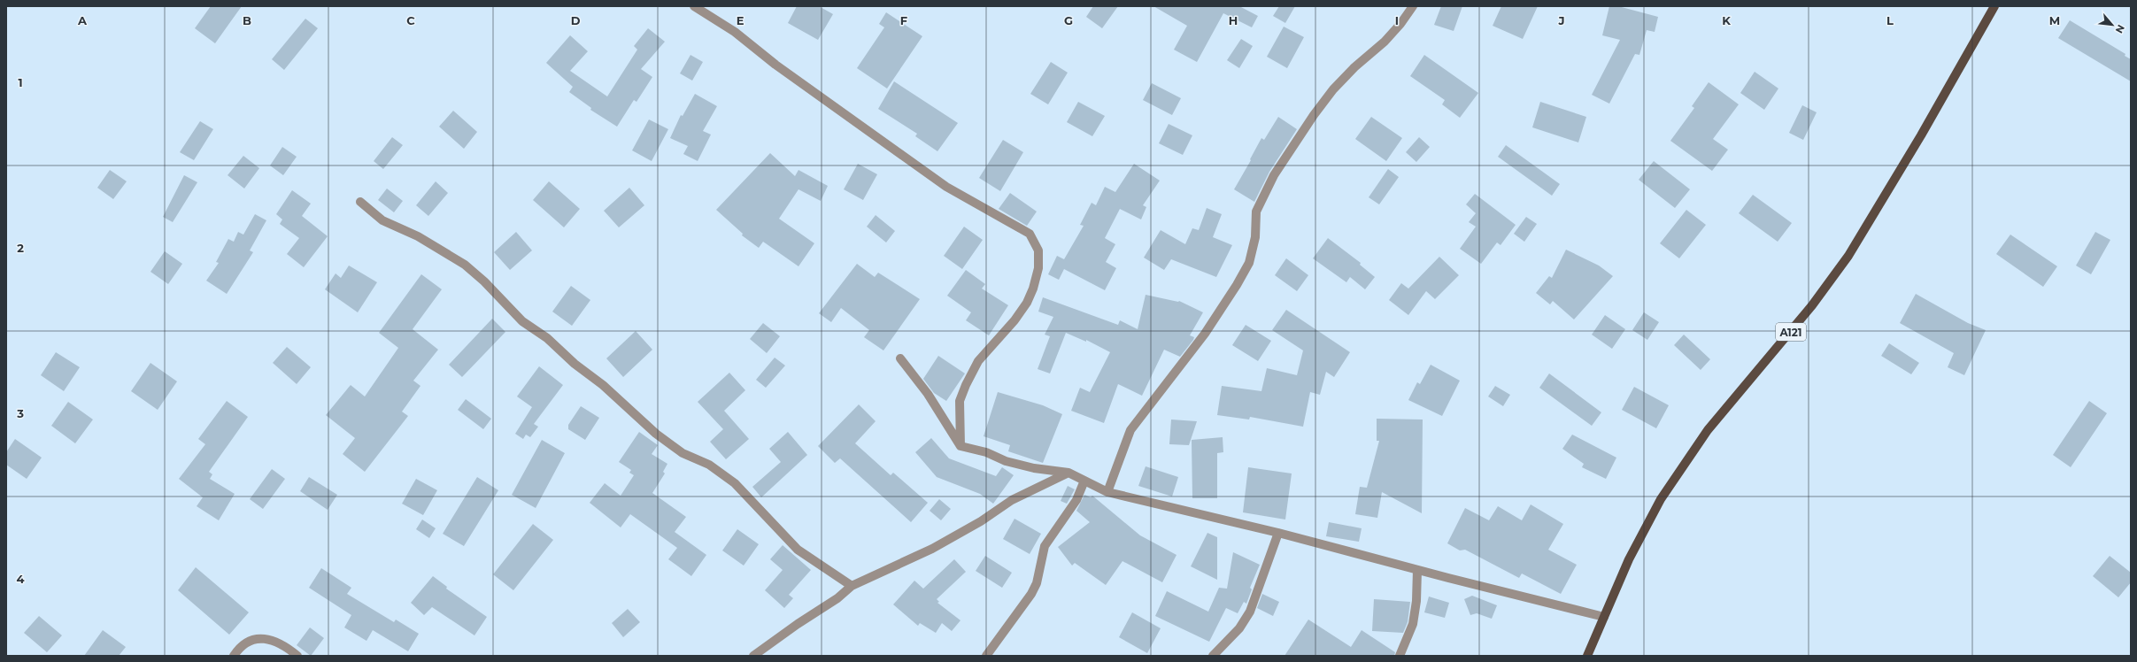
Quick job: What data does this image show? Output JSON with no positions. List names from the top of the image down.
{
  "streets": {
    "main road": ["A121"]
  },
  "north": "bottom right",
  "grid": {
    "columns": [
      "A",
      "B",
      "C",
      "D",
      "E",
      "F",
      "G",
      "H",
      "I",
      "J",
      "K",
      "L",
      "M"
    ],
    "rows": [
      "1",
      "2",
      "3",
      "4"
    ]
  }
}
